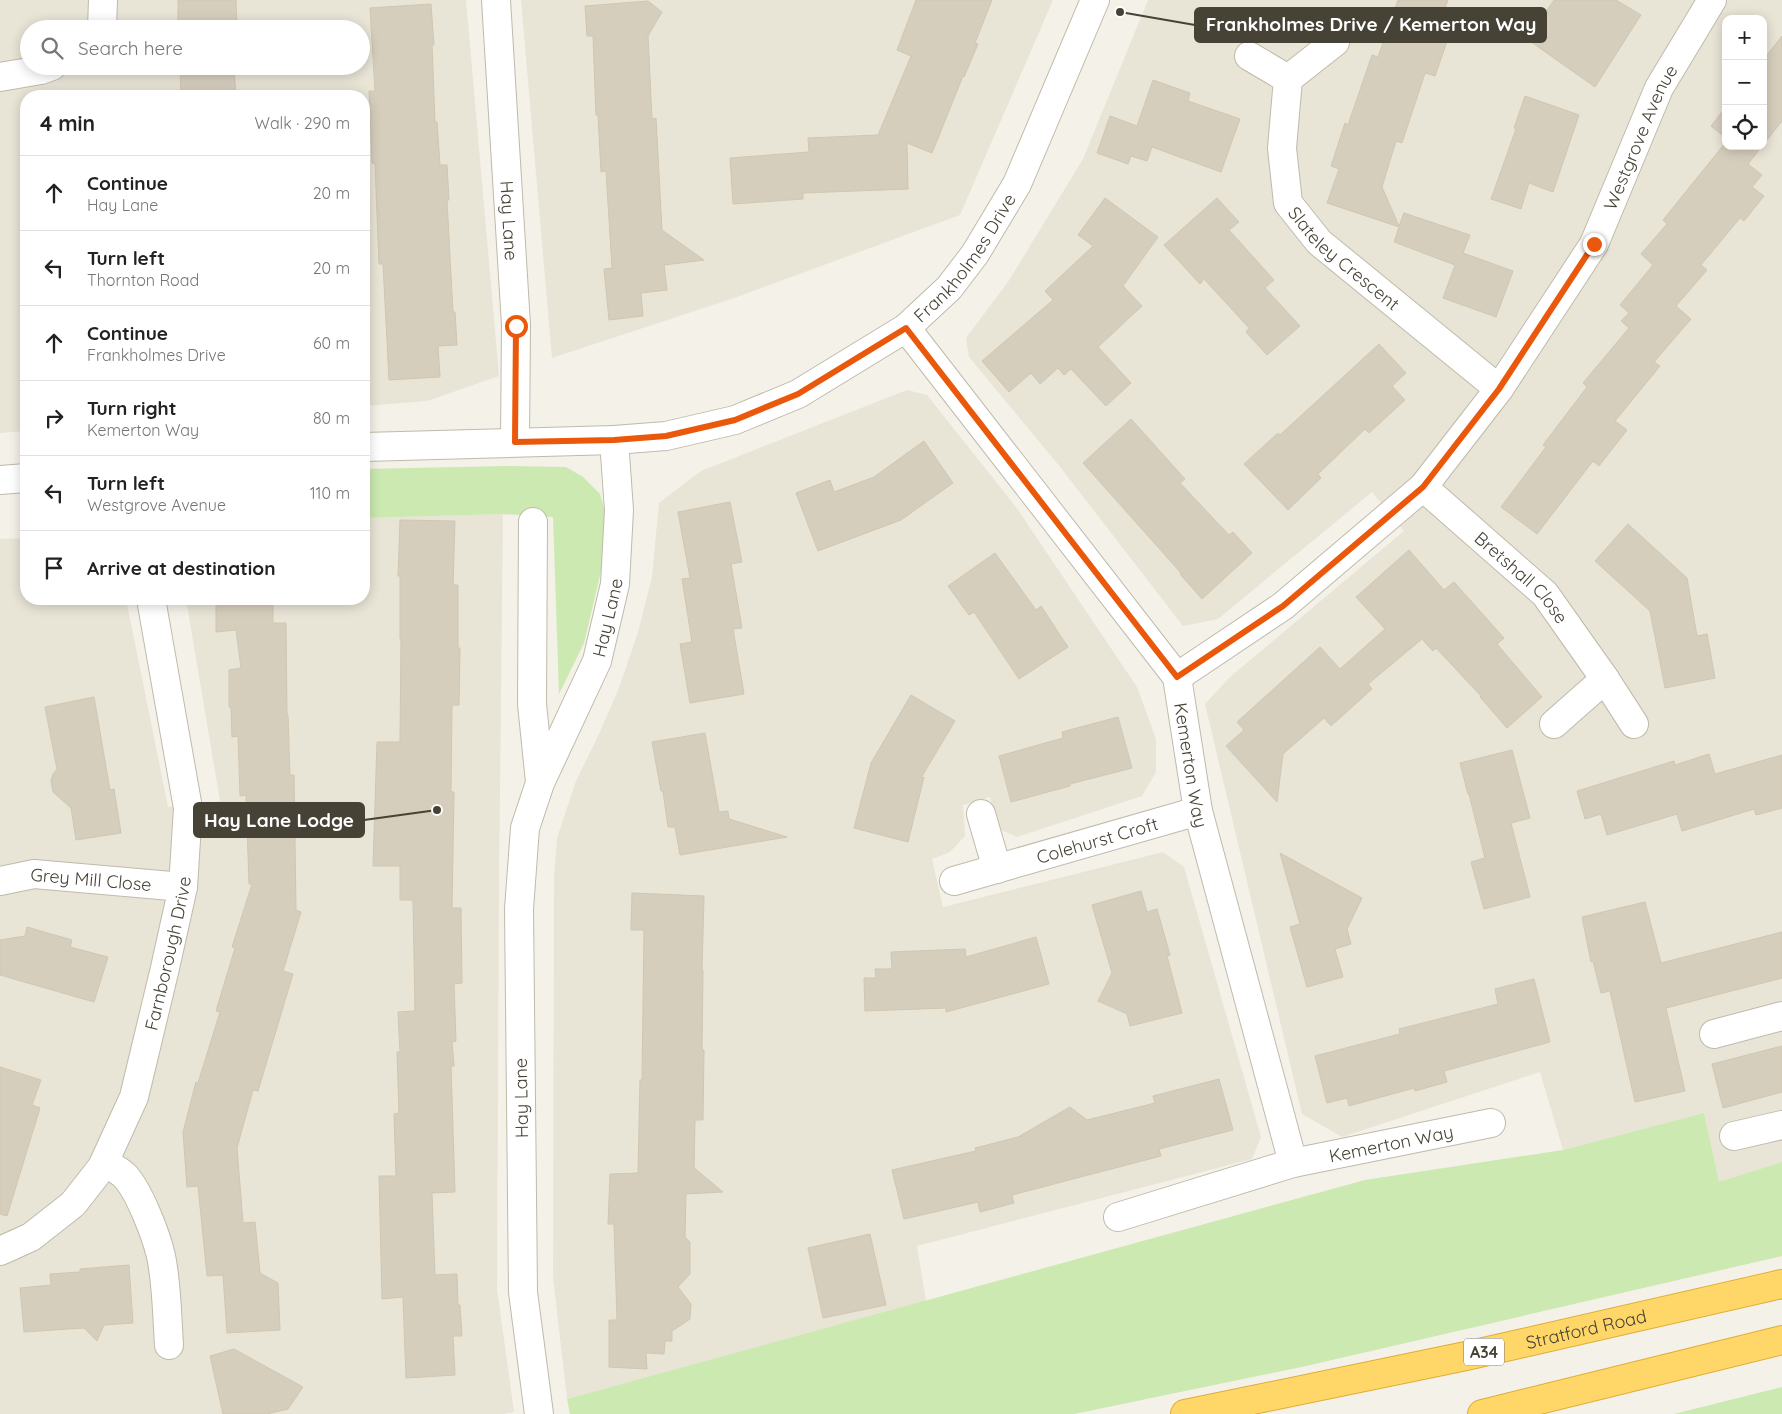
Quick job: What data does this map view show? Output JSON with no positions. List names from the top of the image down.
{
  "streets": {
    "highway": ["Stratford Road", "A34"],
    "street": [
      "Westgrove Avenue",
      "Hay Lane",
      "Frankholmes Drive",
      "Slateley Crescent",
      "Bretshall Close",
      "Kemerton Way",
      "Colehurst Croft",
      "Grey Mill Close",
      "Farnborough Drive"
    ]
  },
  "crossings": [
    ["Westgrove Avenue", "Slateley Crescent"],
    ["Westgrove Avenue", "Bretshall Close"],
    ["Westgrove Avenue", "Kemerton Way"],
    ["Hay Lane", "Frankholmes Drive"],
    ["Frankholmes Drive", "Kemerton Way"],
    ["Kemerton Way", "Colehurst Croft"],
    ["Grey Mill Close", "Farnborough Drive"]
  ],
  "places": ["Frankholmes Drive / Kemerton Way", "Hay Lane Lodge"],
  "page": {
    "map_buttons": ["+", "−"],
    "search": "Search here",
    "heading": ["4 min", "Walk · 290 m"],
    "list": [
      ["Continue", "Hay Lane", "20 m"],
      ["Turn left", "Thornton Road", "20 m"],
      ["Continue", "Frankholmes Drive", "60 m"],
      ["Turn right", "Kemerton Way", "80 m"],
      ["Turn left", "Westgrove Avenue", "110 m"],
      "Arrive at destination"
    ]
  }
}
